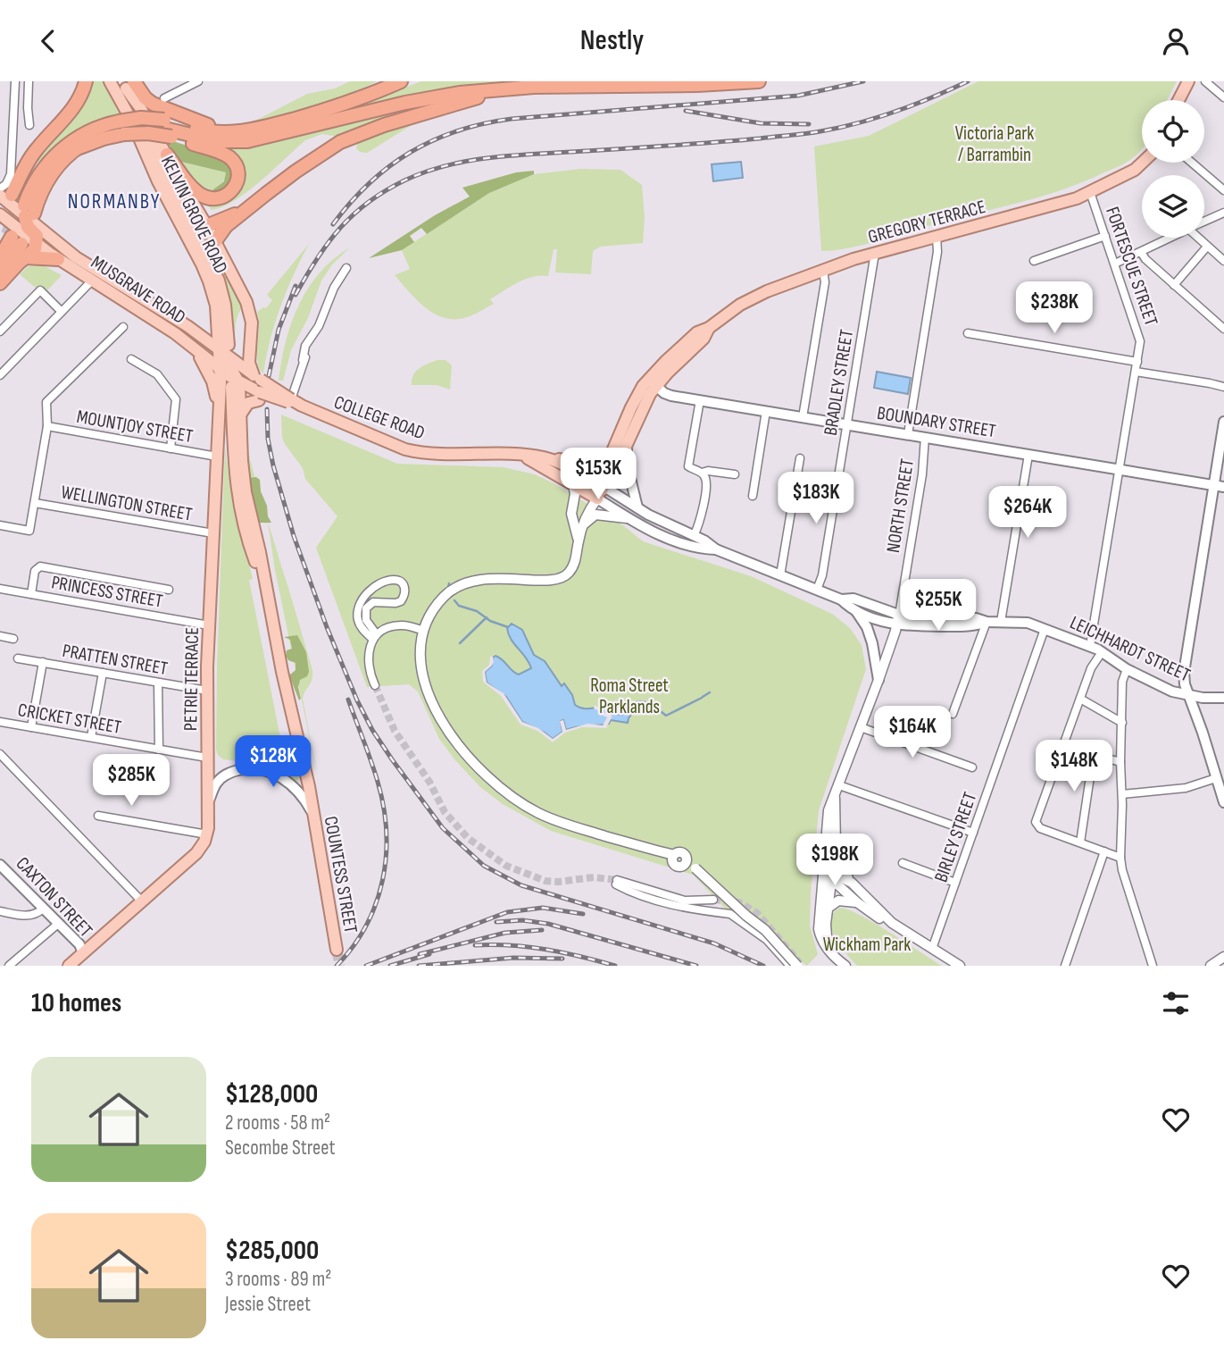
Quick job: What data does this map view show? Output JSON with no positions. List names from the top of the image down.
{
  "streets": {
    "main road": [
      "KELVIN GROVE ROAD",
      "GREGORY TERRACE",
      "MUSGRAVE ROAD",
      "COLLEGE ROAD",
      "BOUNDARY STREET",
      "LEICHHARDT STREET",
      "PETRIE TERRACE",
      "COUNTESS STREET",
      "CAXTON STREET"
    ],
    "street": [
      "FORTESCUE STREET",
      "BRADLEY STREET",
      "MOUNTJOY STREET",
      "WELLINGTON STREET",
      "NORTH STREET",
      "PRINCESS STREET",
      "PRATTEN STREET",
      "CRICKET STREET",
      "BIRLEY STREET"
    ]
  },
  "crossings": [
    ["KELVIN GROVE ROAD", "MUSGRAVE ROAD"],
    ["KELVIN GROVE ROAD", "COLLEGE ROAD"],
    ["KELVIN GROVE ROAD", "PETRIE TERRACE"],
    ["KELVIN GROVE ROAD", "COUNTESS STREET"],
    ["GREGORY TERRACE", "FORTESCUE STREET"],
    ["GREGORY TERRACE", "BRADLEY STREET"],
    ["GREGORY TERRACE", "COLLEGE ROAD"],
    ["GREGORY TERRACE", "BOUNDARY STREET"],
    ["FORTESCUE STREET", "BOUNDARY STREET"],
    ["FORTESCUE STREET", "LEICHHARDT STREET"],
    ["MUSGRAVE ROAD", "COLLEGE ROAD"],
    ["MUSGRAVE ROAD", "PETRIE TERRACE"],
    ["MUSGRAVE ROAD", "COUNTESS STREET"],
    ["BRADLEY STREET", "BOUNDARY STREET"],
    ["COLLEGE ROAD", "COUNTESS STREET"],
    ["BOUNDARY STREET", "NORTH STREET"],
    ["MOUNTJOY STREET", "PETRIE TERRACE"],
    ["WELLINGTON STREET", "PETRIE TERRACE"],
    ["NORTH STREET", "LEICHHARDT STREET"],
    ["PRINCESS STREET", "PETRIE TERRACE"],
    ["LEICHHARDT STREET", "BIRLEY STREET"],
    ["PRATTEN STREET", "PETRIE TERRACE"],
    ["PETRIE TERRACE", "CRICKET STREET"]
  ],
  "districts": ["NORMANBY"],
  "parks": ["Victoria Park / Barrambin", "Roma Street Parklands", "Wickham Park"],
  "page": {
    "header": "Nestly",
    "price": [
      "$238K",
      "$153K",
      "$183K",
      "$264K",
      "$255K",
      "$164K",
      "$128K",
      "$148K",
      "$285K",
      "$198K"
    ],
    "heading": "10 homes",
    "list": [
      {
        "name": "$128,000",
        "note": "2 rooms · 58 m² · Secombe Street"
      },
      {
        "name": "$285,000",
        "note": "3 rooms · 89 m² · Jessie Street"
      }
    ]
  }
}
